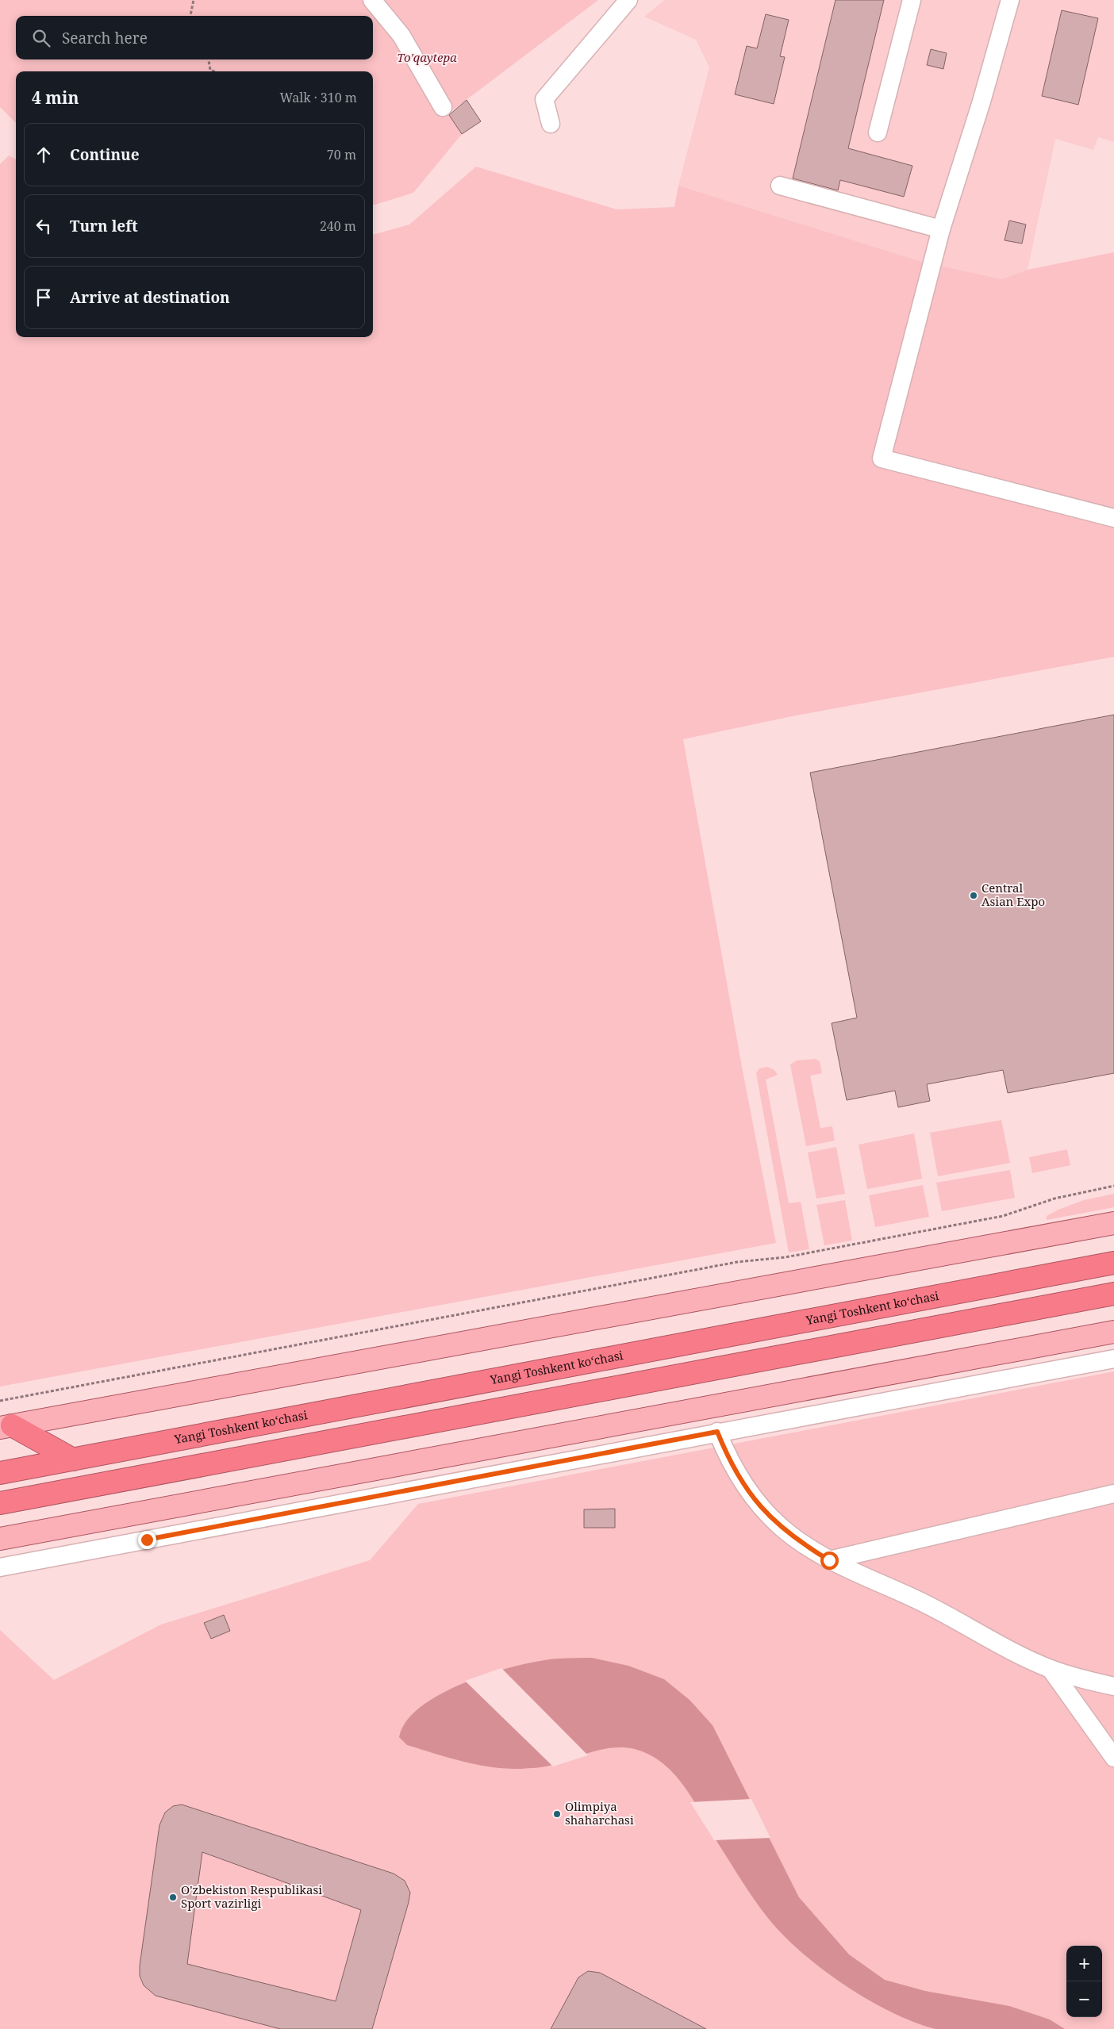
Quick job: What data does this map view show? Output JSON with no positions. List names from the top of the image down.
{
  "streets": {
    "highway": ["Yangi Toshkent ko‘chasi"]
  },
  "parks": ["To'qaytepa"],
  "places": ["Central Asian Expo", "Olimpiya shaharchasi", "O'zbekiston Respublikasi Sport vazirligi"],
  "page": {
    "search": "Search here",
    "heading": ["4 min", "Walk · 310 m"],
    "list": [
      ["Continue", "70 m"],
      ["Turn left", "240 m"],
      "Arrive at destination"
    ],
    "map_buttons": ["+", "−"]
  }
}
